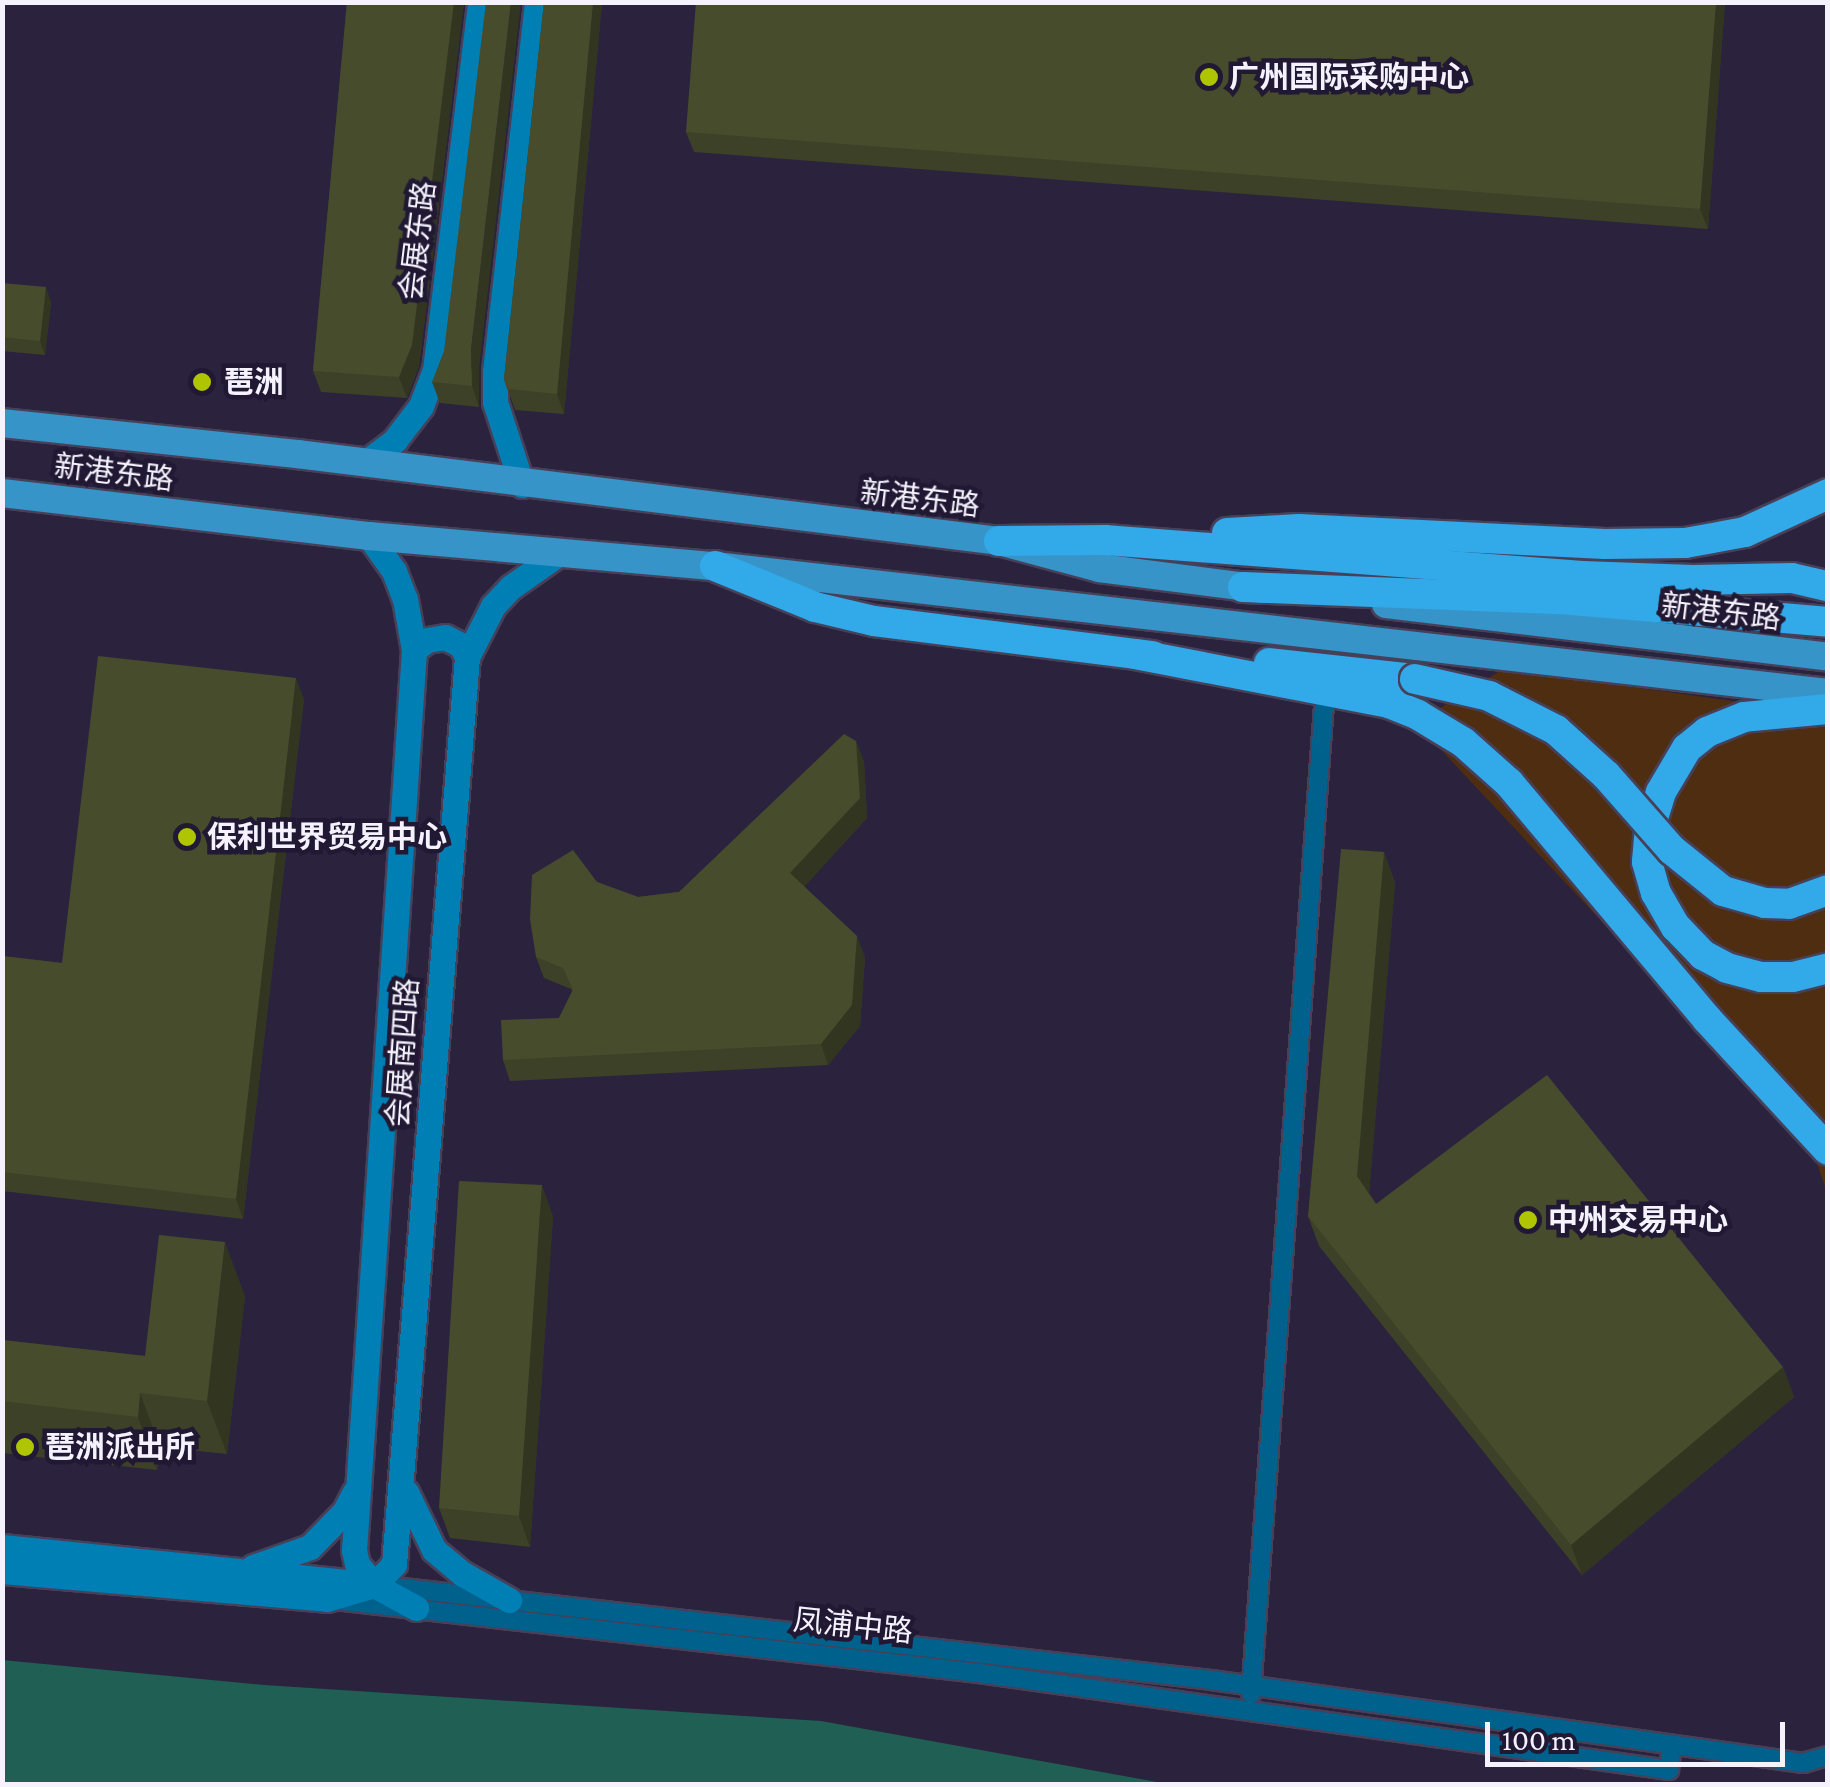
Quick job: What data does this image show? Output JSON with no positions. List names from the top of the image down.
{
  "streets": {
    "main road": ["新港东路"],
    "street": ["会展东路", "会展南四路", "凤浦中路"]
  },
  "crossings": [
    ["会展东路", "新港东路"],
    ["新港东路", "会展南四路"],
    ["会展南四路", "凤浦中路"]
  ],
  "places": [
    "广州国际采购中心",
    "琶洲",
    "保利世界贸易中心",
    "中州交易中心",
    "琶洲派出所"
  ],
  "scale_bar": "100 m"
}
